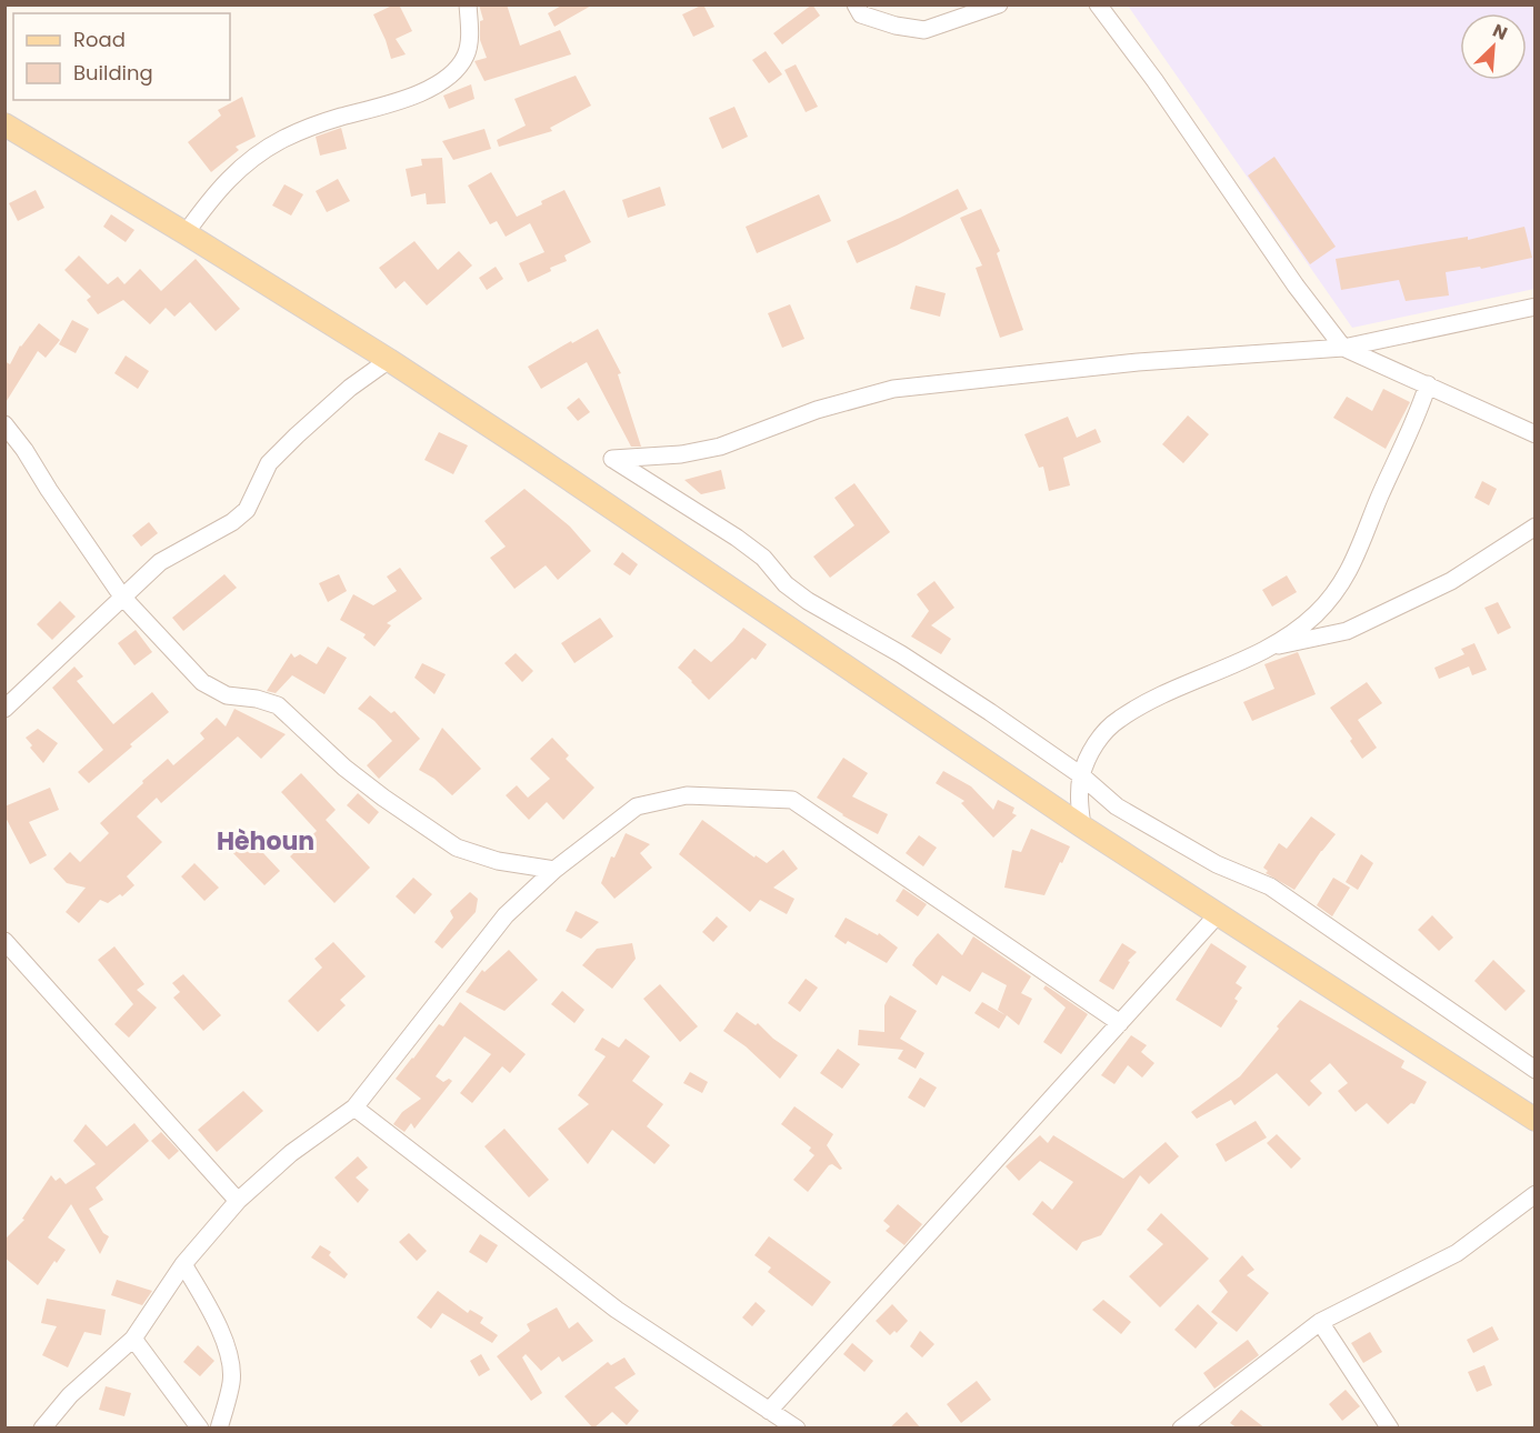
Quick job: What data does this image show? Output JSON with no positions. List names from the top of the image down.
{
  "districts": ["Hèhoun"],
  "legend": ["Road", "Building"],
  "north": "top right"
}
